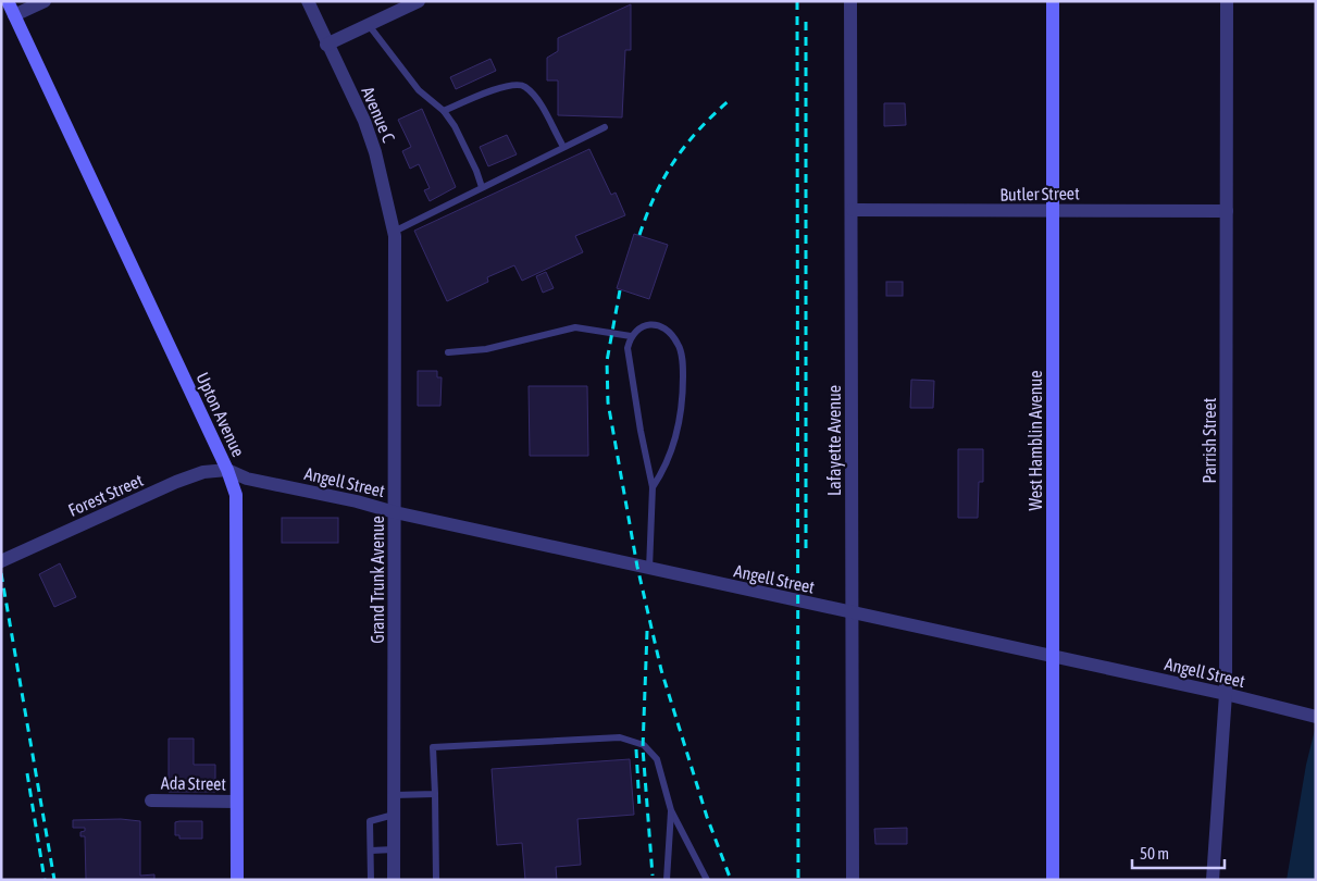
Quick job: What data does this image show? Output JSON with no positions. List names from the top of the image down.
{
  "streets": {
    "street": [
      "Avenue C",
      "Butler Street",
      "Upton Avenue",
      "Lafayette Avenue",
      "West Hamblin Avenue",
      "Parrish Street",
      "Angell Street",
      "Forest Street",
      "Grand Trunk Avenue",
      "Ada Street"
    ]
  },
  "crossings": [
    ["Avenue C", "Grand Trunk Avenue"],
    ["Butler Street", "Lafayette Avenue"],
    ["Butler Street", "West Hamblin Avenue"],
    ["Butler Street", "Parrish Street"],
    ["Upton Avenue", "Angell Street"],
    ["Upton Avenue", "Forest Street"],
    ["Upton Avenue", "Ada Street"],
    ["Lafayette Avenue", "Angell Street"],
    ["West Hamblin Avenue", "Angell Street"],
    ["Parrish Street", "Angell Street"],
    ["Angell Street", "Forest Street"],
    ["Angell Street", "Grand Trunk Avenue"]
  ],
  "scale_bar": "50 m"
}
